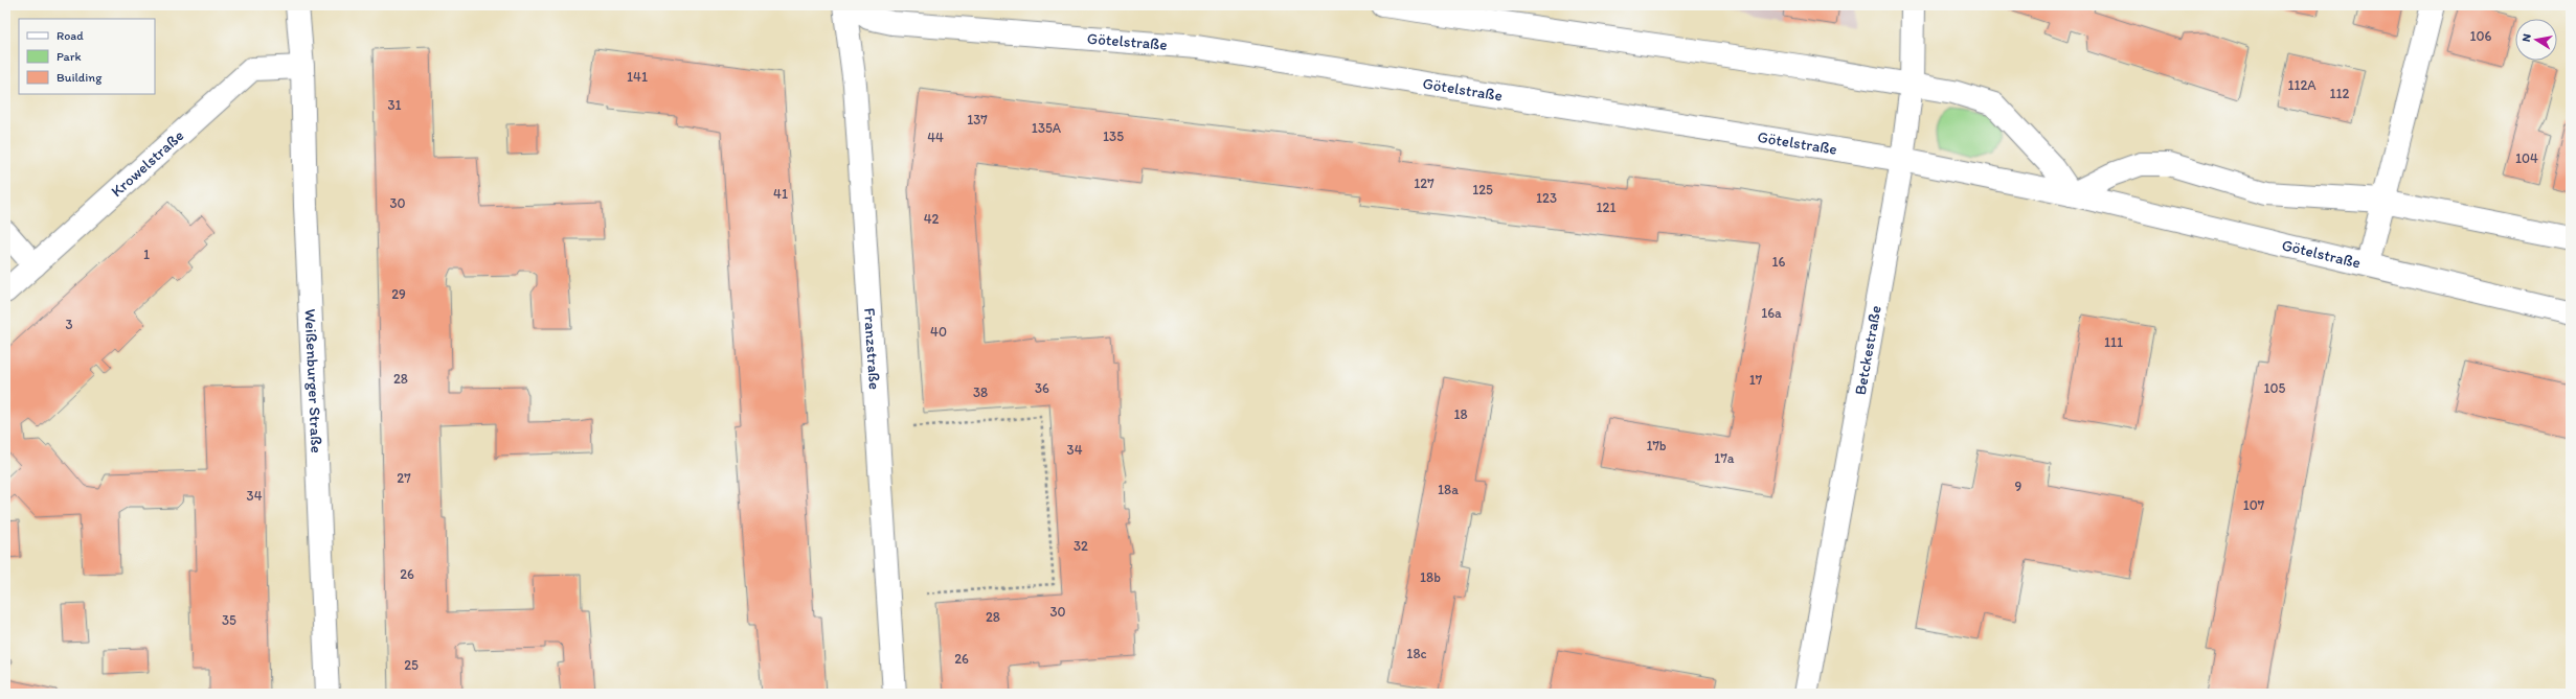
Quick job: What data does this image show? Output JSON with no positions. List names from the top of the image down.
{
  "streets": {
    "street": [
      "Götelstraße",
      "Krowelstraße",
      "Franzstraße",
      "Betckestraße",
      "Weißenburger Straße"
    ]
  },
  "crossings": [
    ["Götelstraße", "Betckestraße"],
    ["Krowelstraße", "Weißenburger Straße"]
  ],
  "house_numbers": [
    "106",
    "141",
    "112A",
    "112",
    "31",
    "137",
    "135A",
    "135",
    "44",
    "104",
    "127",
    "125",
    "41",
    "123",
    "30",
    "121",
    "42",
    "1",
    "16",
    "29",
    "16a",
    "3",
    "40",
    "111",
    "28",
    "17",
    "36",
    "105",
    "38",
    "18",
    "17b",
    "34",
    "17a",
    "27",
    "9",
    "18a",
    "34",
    "107",
    "32",
    "26",
    "18b",
    "30",
    "28",
    "35",
    "18c",
    "26",
    "25"
  ],
  "legend": ["Road", "Park", "Building"],
  "north": "left"
}
